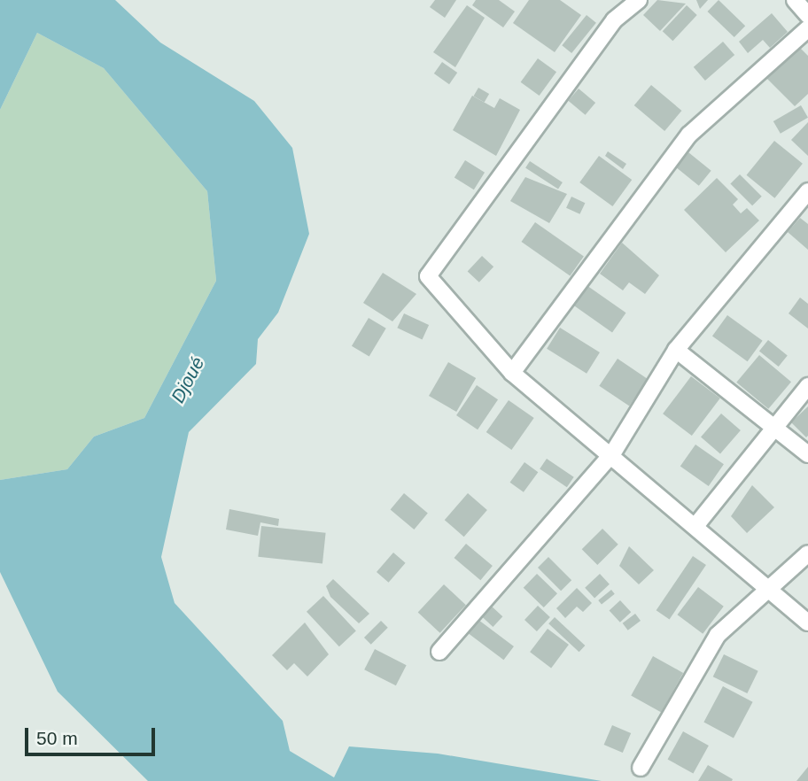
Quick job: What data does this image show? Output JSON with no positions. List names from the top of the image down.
{
  "water": ["Djoué"],
  "scale_bar": "50 m"
}
